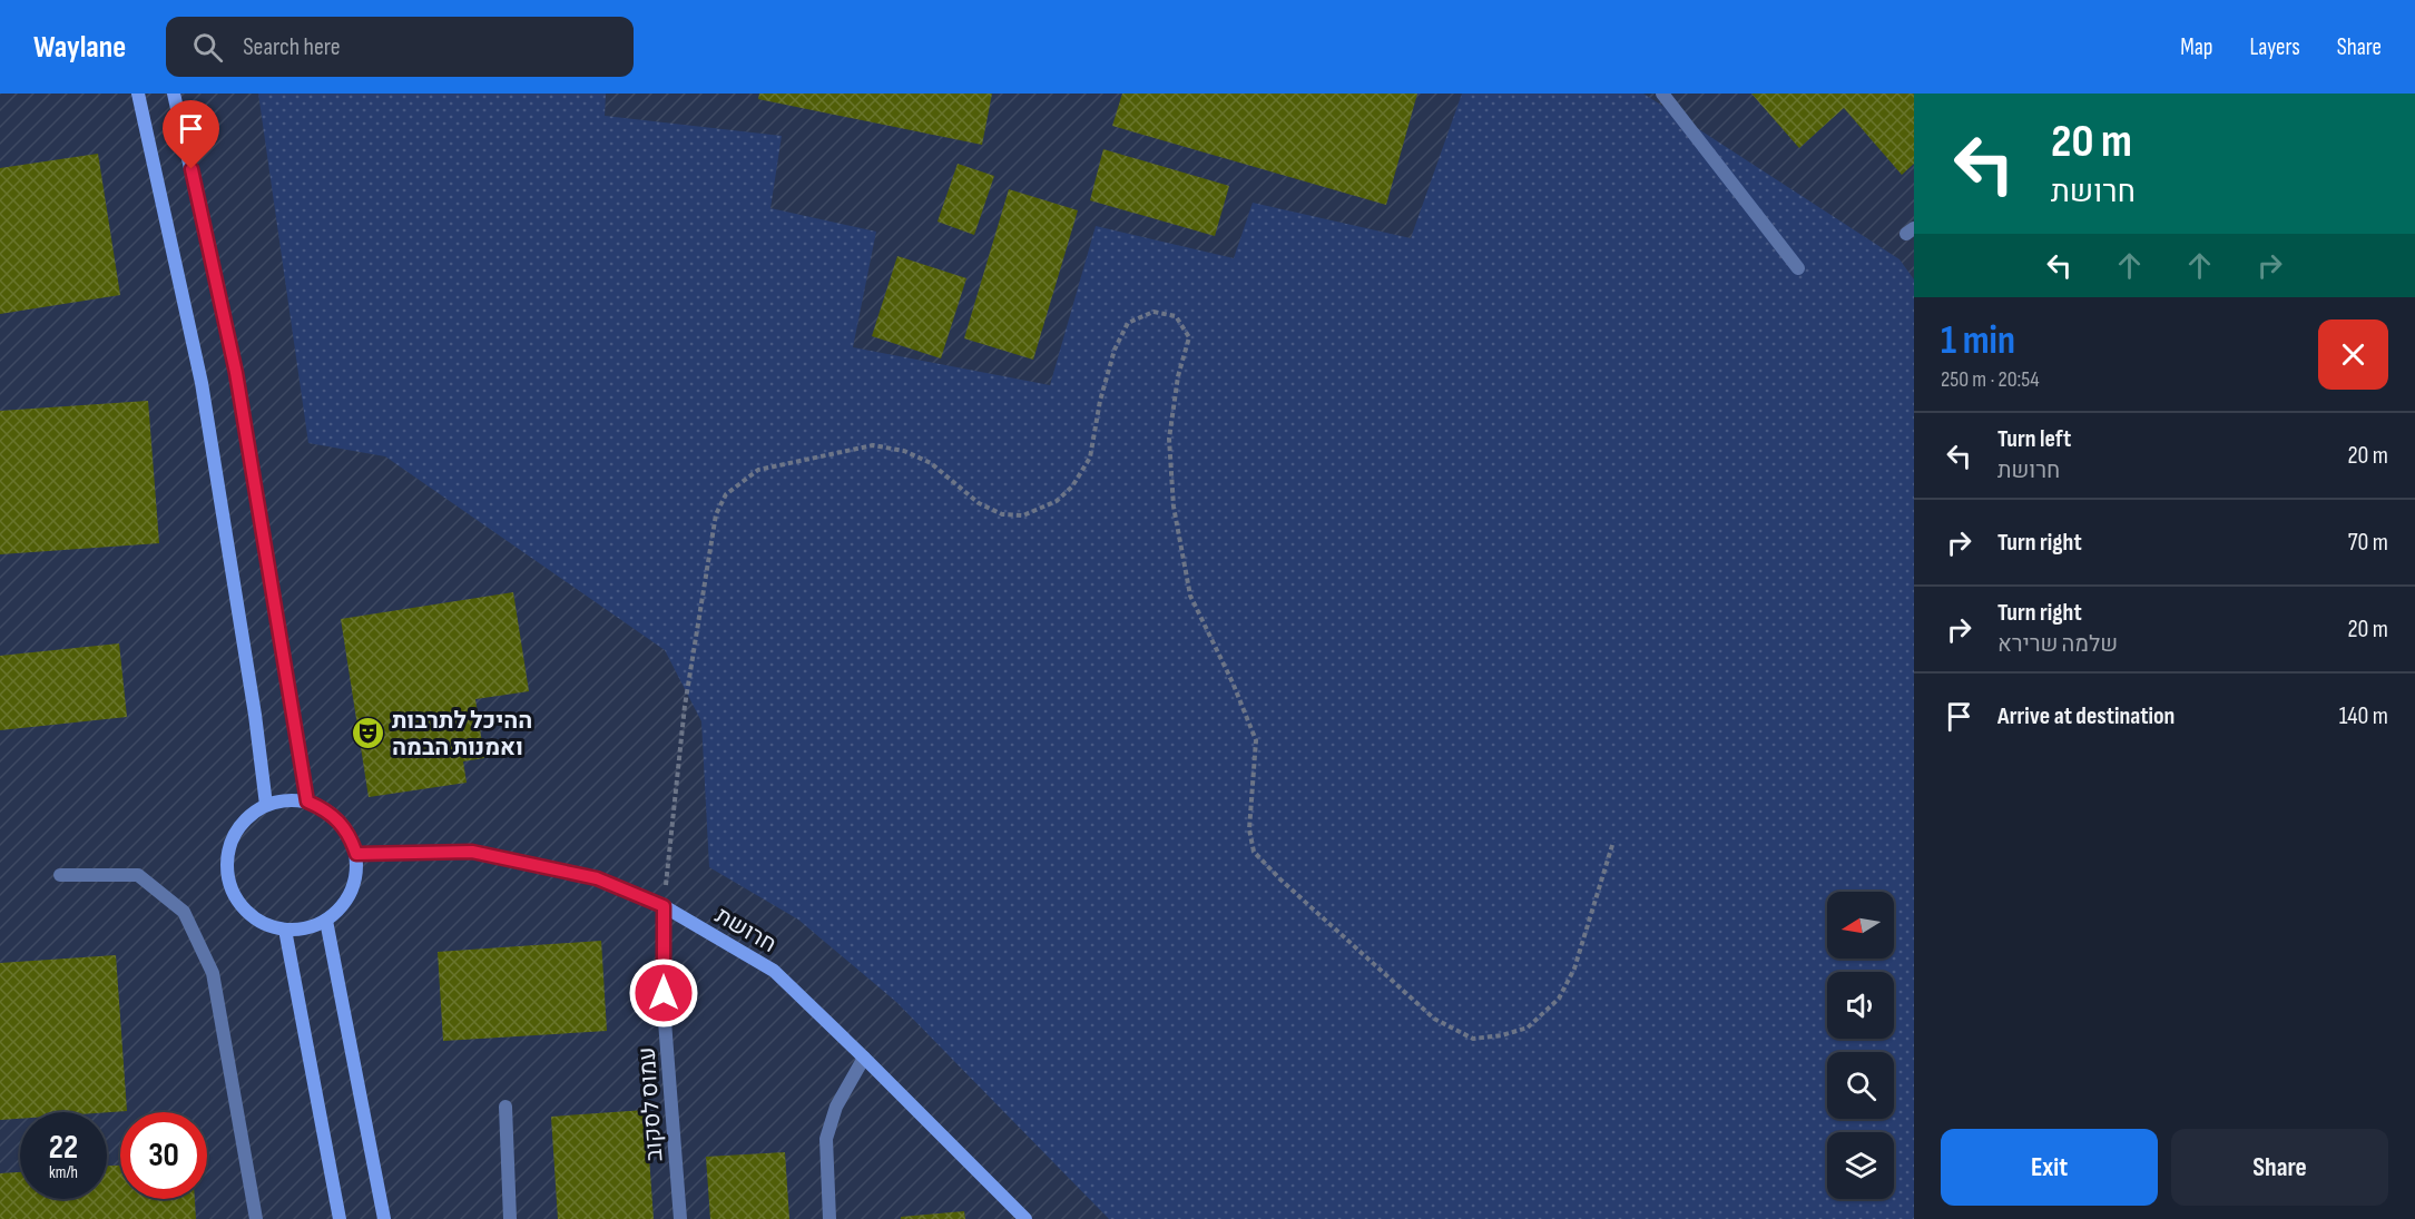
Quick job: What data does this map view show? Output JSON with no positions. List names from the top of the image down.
{
  "streets": {
    "street": ["חרושת", "עמוס לסקוב"]
  },
  "crossings": [
    ["חרושת", "עמוס לסקוב"]
  ],
  "places": {
    "theatre": ["ההיכל לתרבות ואמנות הבמה"]
  },
  "north": "left",
  "page": {
    "header": "Waylane",
    "search": "Search here",
    "nav": ["Map", "Layers", "Share"],
    "turn": ["20 m", "חרושת"],
    "heading": ["1 min", "250 m · 20:54"],
    "list": [
      {
        "name": "Turn left",
        "note": "חרושת",
        "value": "20 m"
      },
      {
        "name": "Turn right",
        "value": "70 m"
      },
      {
        "name": "Turn right",
        "note": "שלמה שרירא",
        "value": "20 m"
      },
      {
        "name": "Arrive at destination",
        "value": "140 m"
      }
    ],
    "speed": "22 km/h",
    "limit": "30",
    "buttons": ["Exit", "Share"]
  }
}
